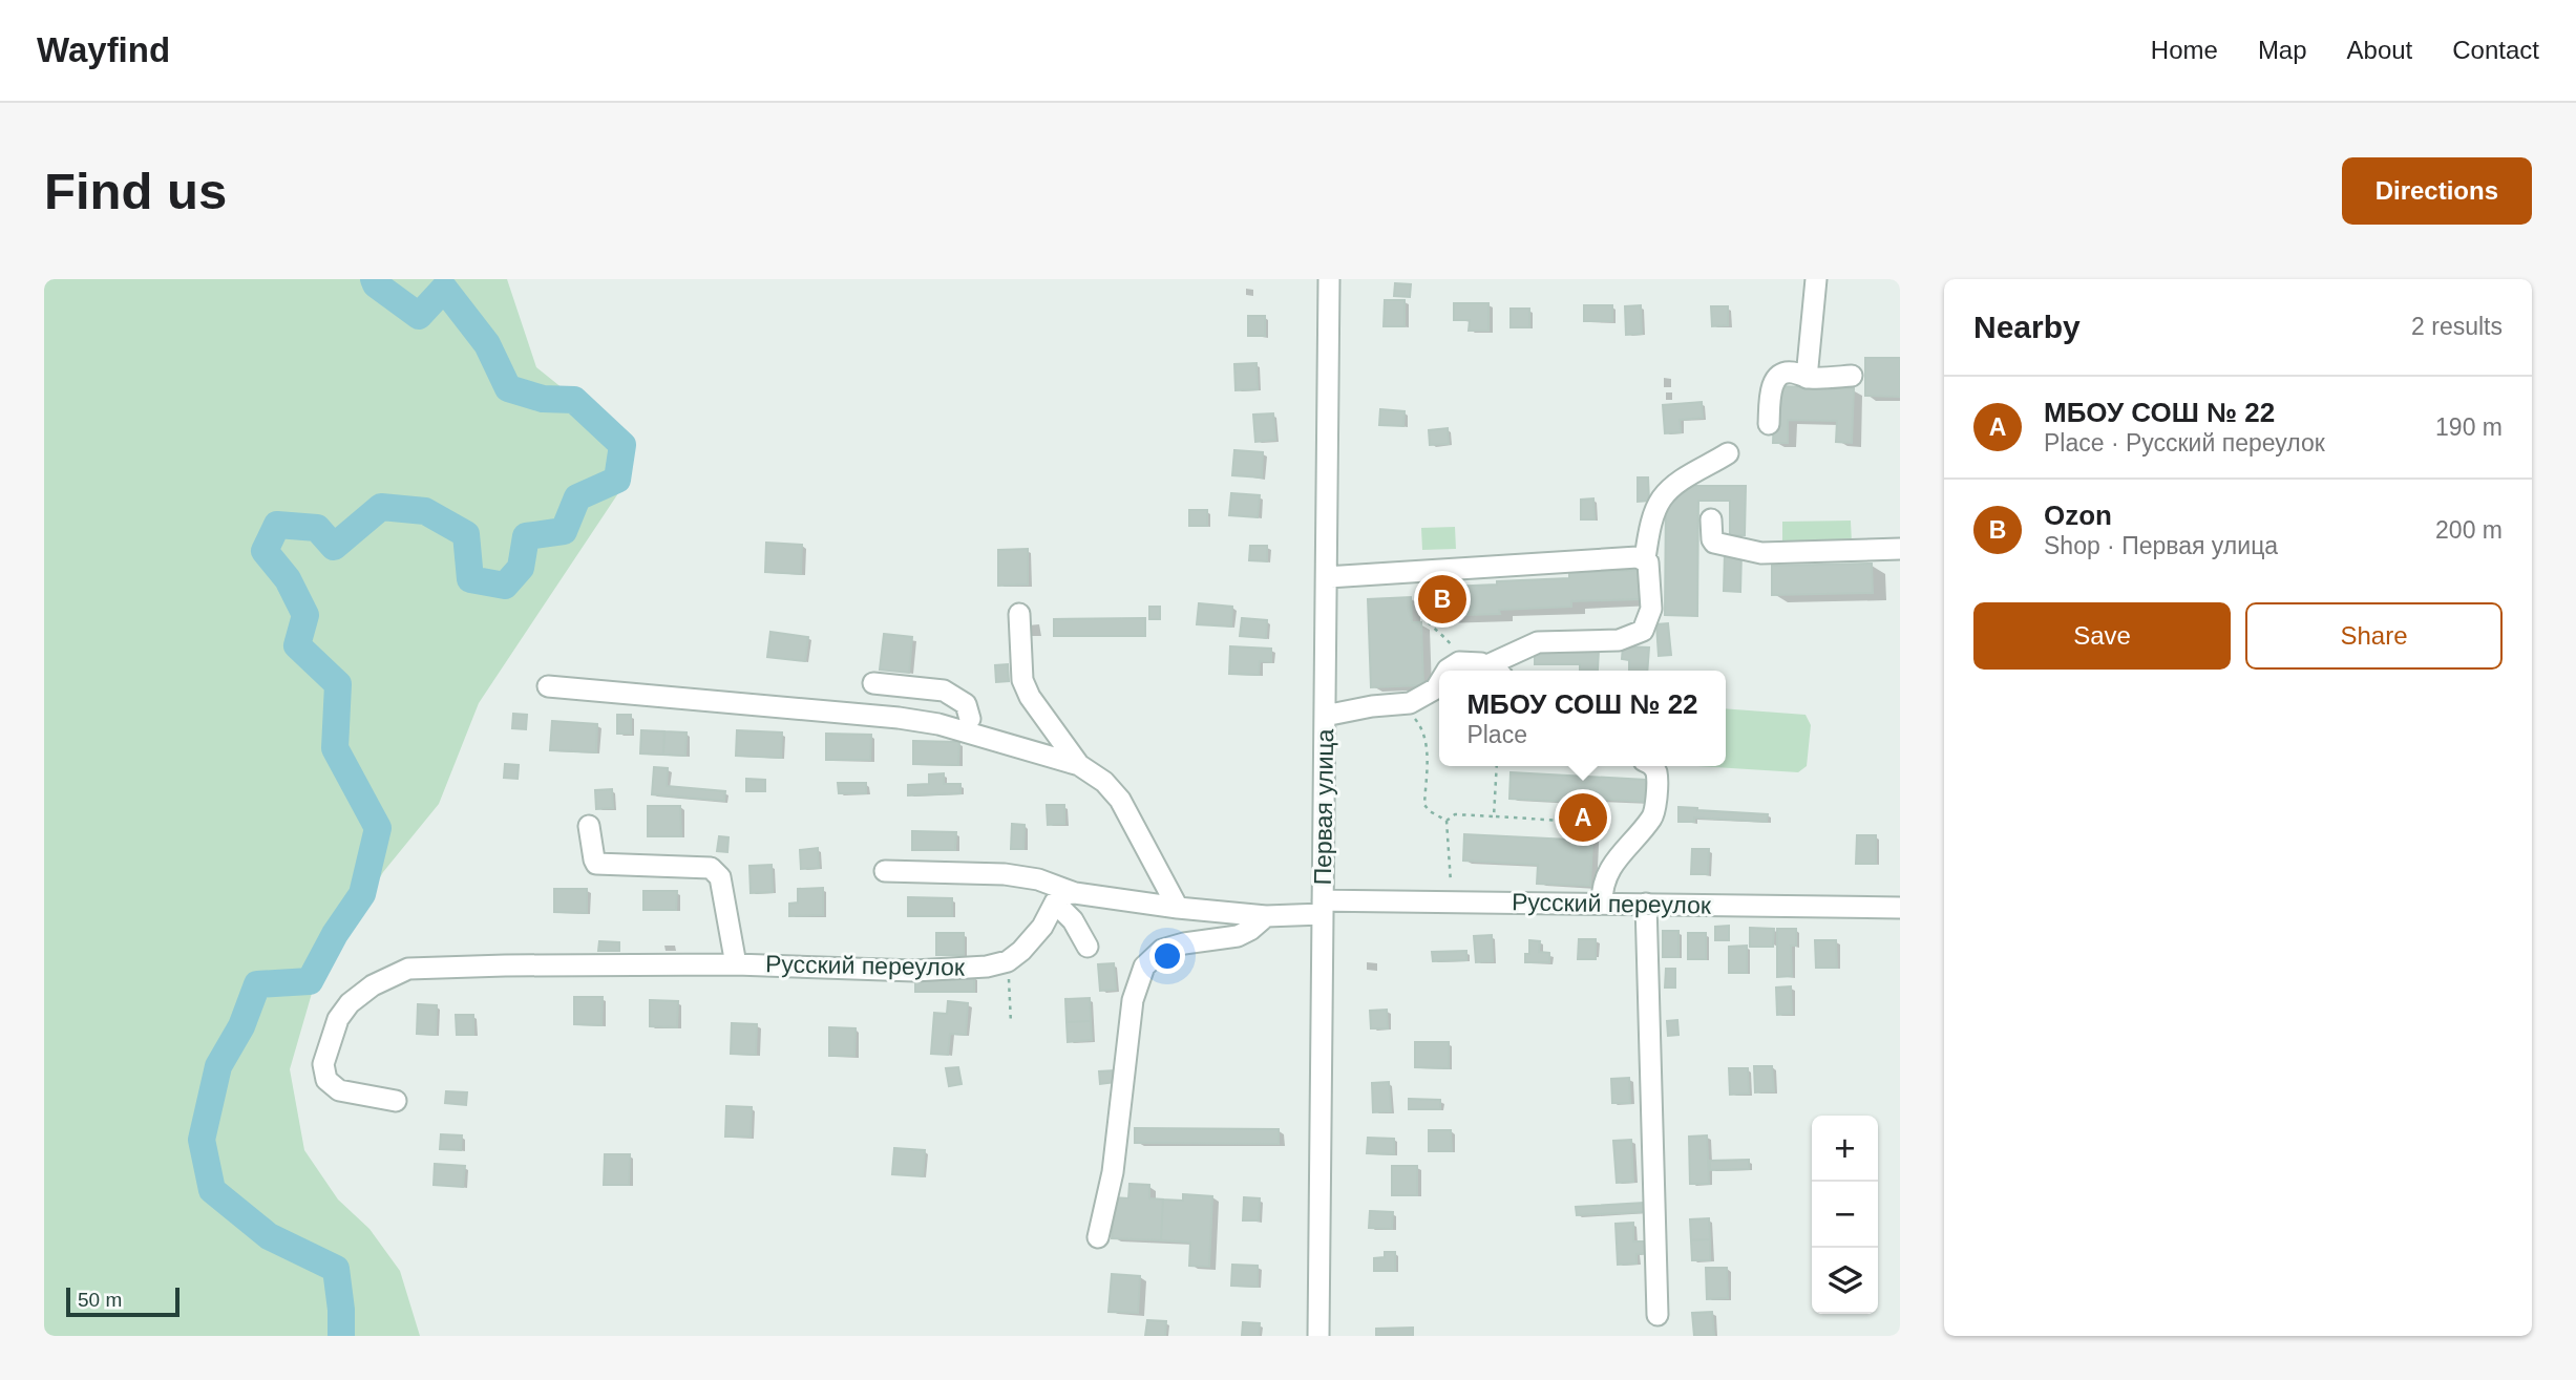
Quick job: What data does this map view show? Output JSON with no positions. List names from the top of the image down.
{
  "streets": {
    "street": ["Первая улица", "Русский переулок"]
  },
  "crossings": [
    ["Первая улица", "Русский переулок"]
  ],
  "scale_bar": "50 m",
  "page": {
    "header": "Wayfind",
    "nav": [
      "Home",
      "Map",
      "About",
      "Contact"
    ],
    "buttons": [
      "Directions",
      ["Save", "Share"]
    ],
    "title": "Find us",
    "heading": ["Nearby", "2 results"],
    "list": [
      {
        "mark": "A",
        "name": "МБОУ СОШ № 22",
        "note": "Place · Русский переулок",
        "value": "190 m"
      },
      {
        "mark": "B",
        "name": "Ozon",
        "note": "Shop · Первая улица",
        "value": "200 m"
      }
    ],
    "pins": ["B", "A"],
    "popup": ["МБОУ СОШ № 22", "Place"],
    "map_buttons": ["+", "−"],
    "scale": "50 m"
  }
}
